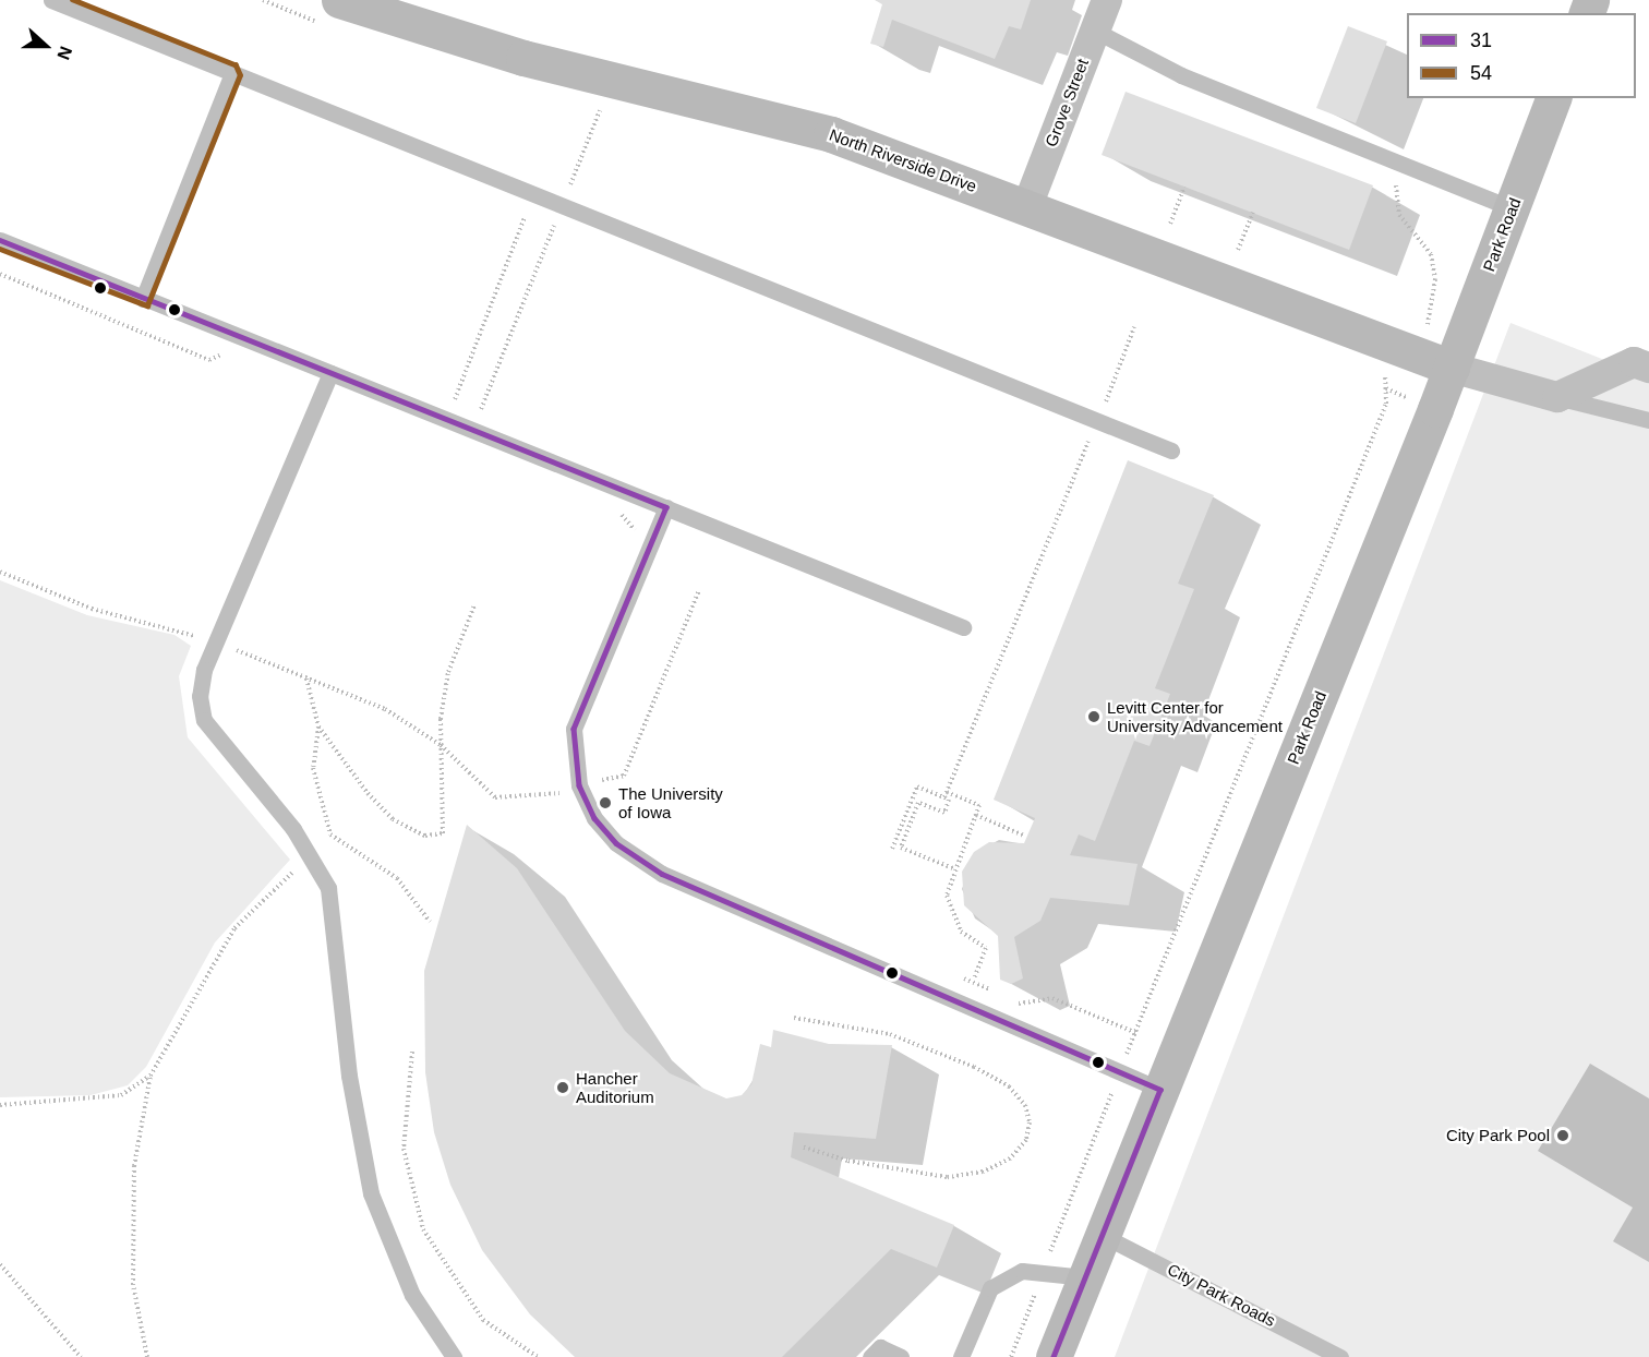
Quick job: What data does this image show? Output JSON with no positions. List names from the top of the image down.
{
  "streets": {
    "street": ["Grove Street", "North Riverside Drive", "Park Road"],
    "lane": ["City Park Roads"]
  },
  "crossings": [
    ["Grove Street", "North Riverside Drive"],
    ["North Riverside Drive", "Park Road"],
    ["Park Road", "City Park Roads"]
  ],
  "places": [
    "Levitt Center for University Advancement",
    "The University of Iowa",
    "Hancher Auditorium",
    "City Park Pool"
  ],
  "lines": ["transit line 54", "transit line 31"],
  "legend": ["31", "54"],
  "north": "right"
}
